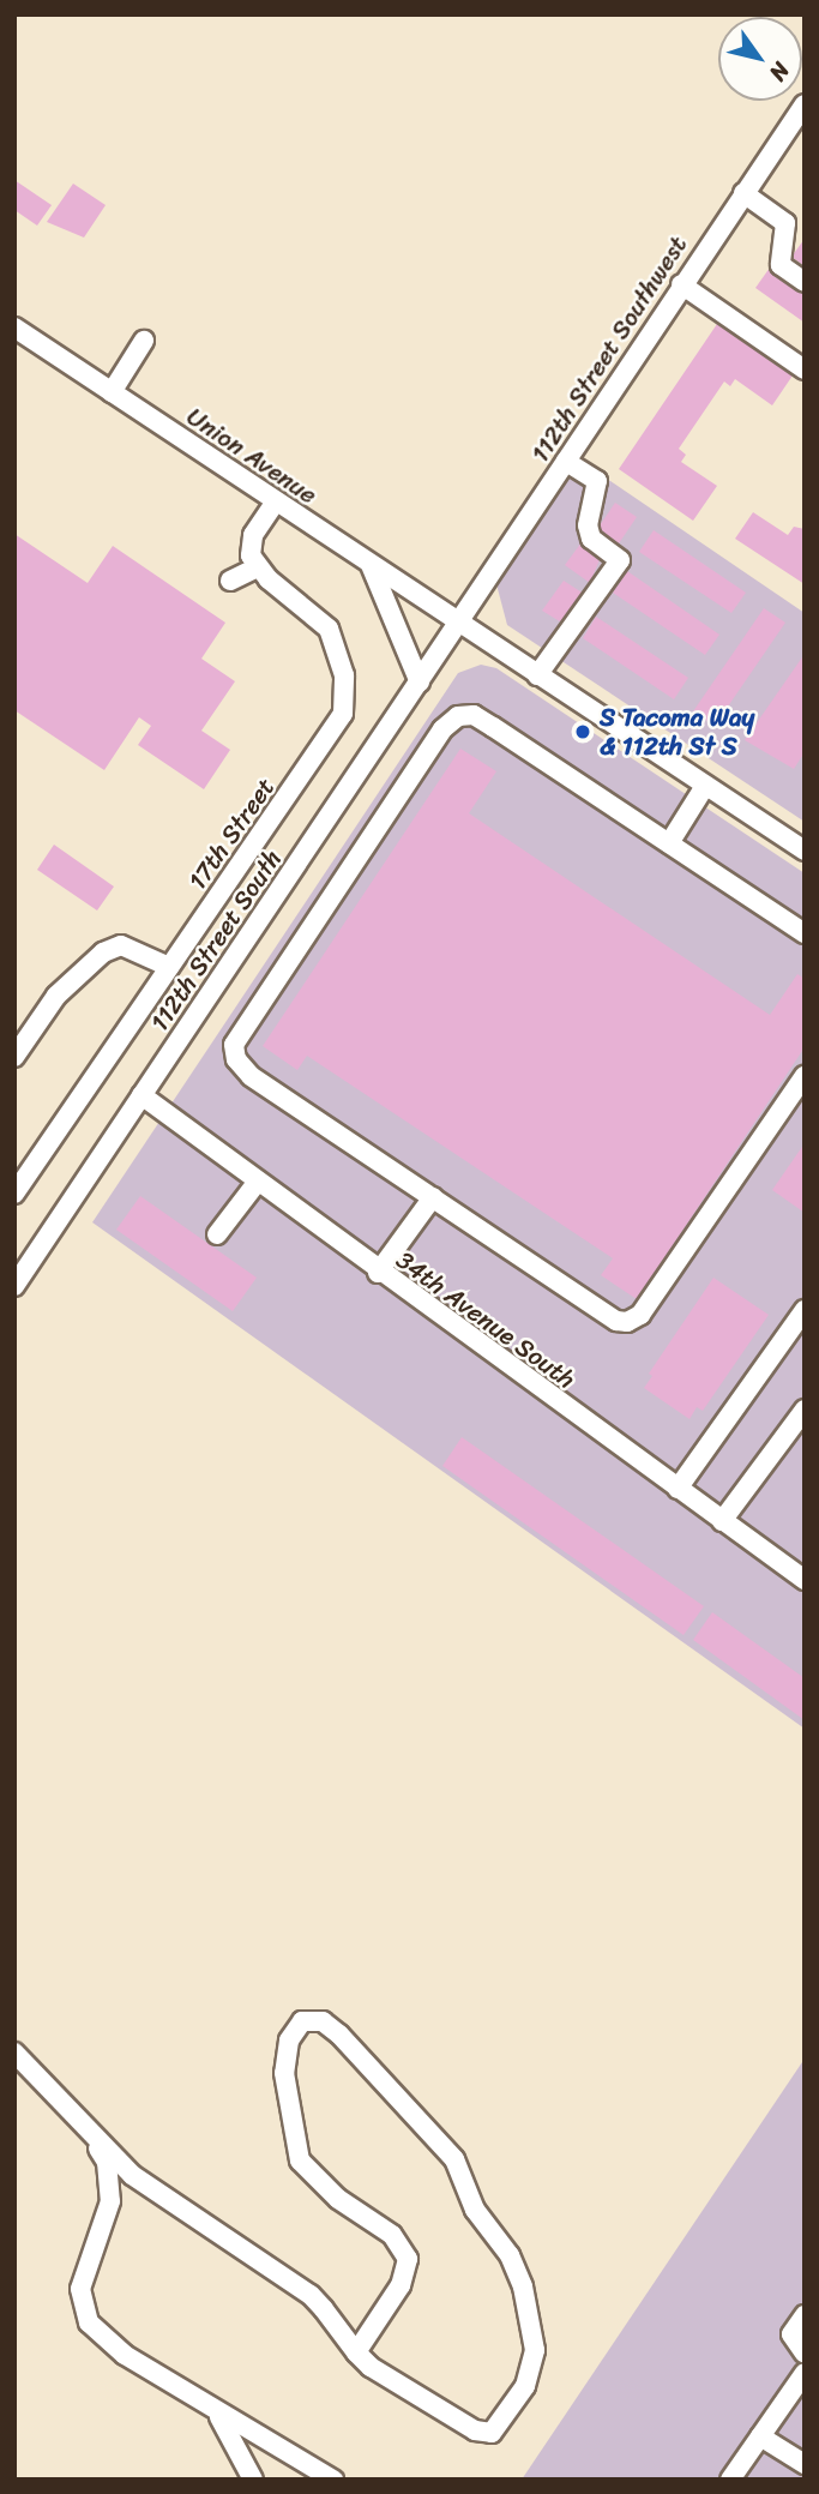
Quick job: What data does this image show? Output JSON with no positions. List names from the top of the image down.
{
  "streets": {
    "street": [
      "112th Street Southwest",
      "Union Avenue",
      "17th Street",
      "112th Street South",
      "34th Avenue South"
    ]
  },
  "crossings": [
    ["112th Street Southwest", "Union Avenue"],
    ["112th Street Southwest", "112th Street South"],
    ["Union Avenue", "112th Street South"],
    ["112th Street South", "34th Avenue South"]
  ],
  "places": ["S Tacoma Way & 112th St S"],
  "north": "bottom right"
}
